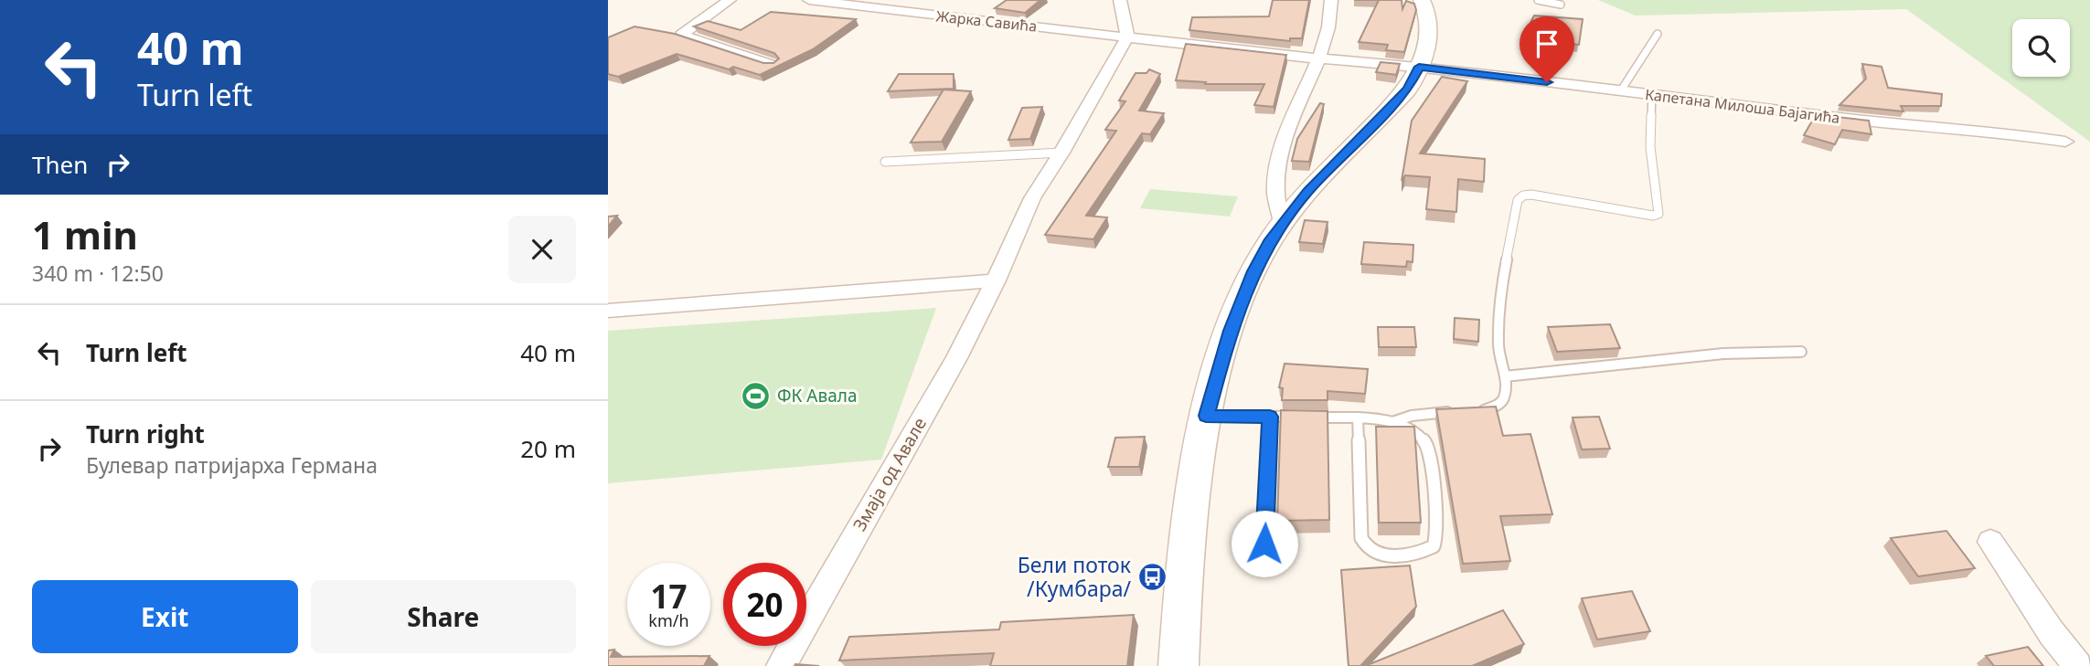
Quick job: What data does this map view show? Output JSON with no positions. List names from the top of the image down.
{
  "streets": {
    "street": ["Жарка Савића", "Капетана Милоша Бајагића", "Змаја од Авале"]
  },
  "crossings": [
    ["Жарка Савића", "Капетана Милоша Бајагића"],
    ["Жарка Савића", "Змаја од Авале"]
  ],
  "places": {
    "sports": ["ФК Авала"],
    "bus stop": ["Бели поток /Кумбара/"]
  },
  "page": {
    "turn": ["40 m", "Turn left"],
    "then": "Then",
    "heading": ["1 min", "340 m · 12:50"],
    "list": [
      {
        "name": "Turn left",
        "value": "40 m"
      },
      {
        "name": "Turn right",
        "note": "Булевар патријарха Германа",
        "value": "20 m"
      }
    ],
    "speed": "17 km/h",
    "limit": "20",
    "buttons": ["Exit", "Share"]
  }
}
